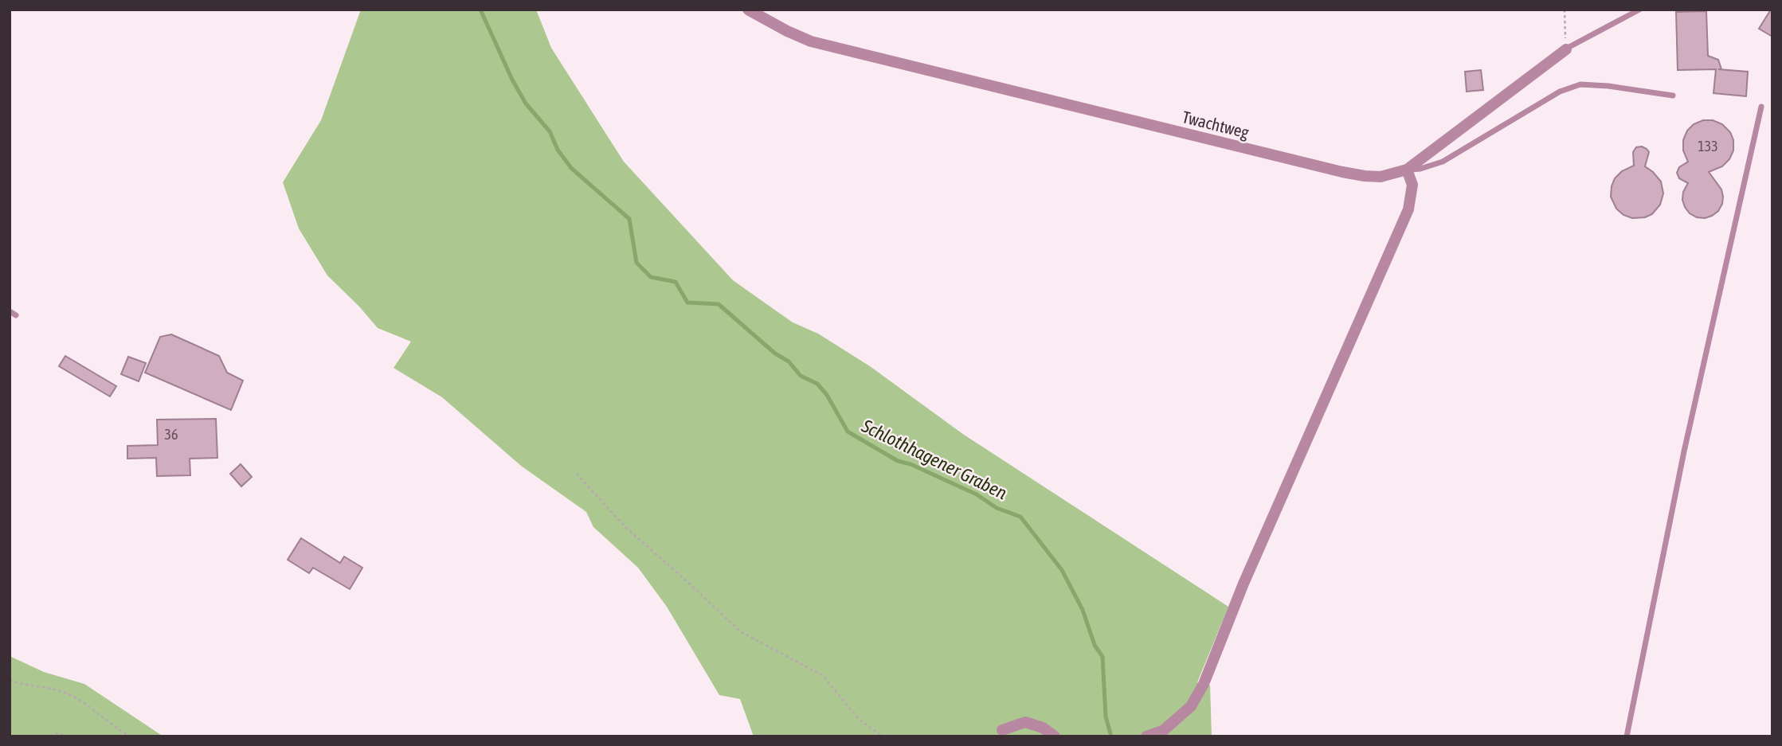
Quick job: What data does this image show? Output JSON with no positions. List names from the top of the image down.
{
  "streets": {
    "street": ["Twachtweg"]
  },
  "water": ["Schlothhagener Graben"],
  "house_numbers": ["133", "36"]
}
